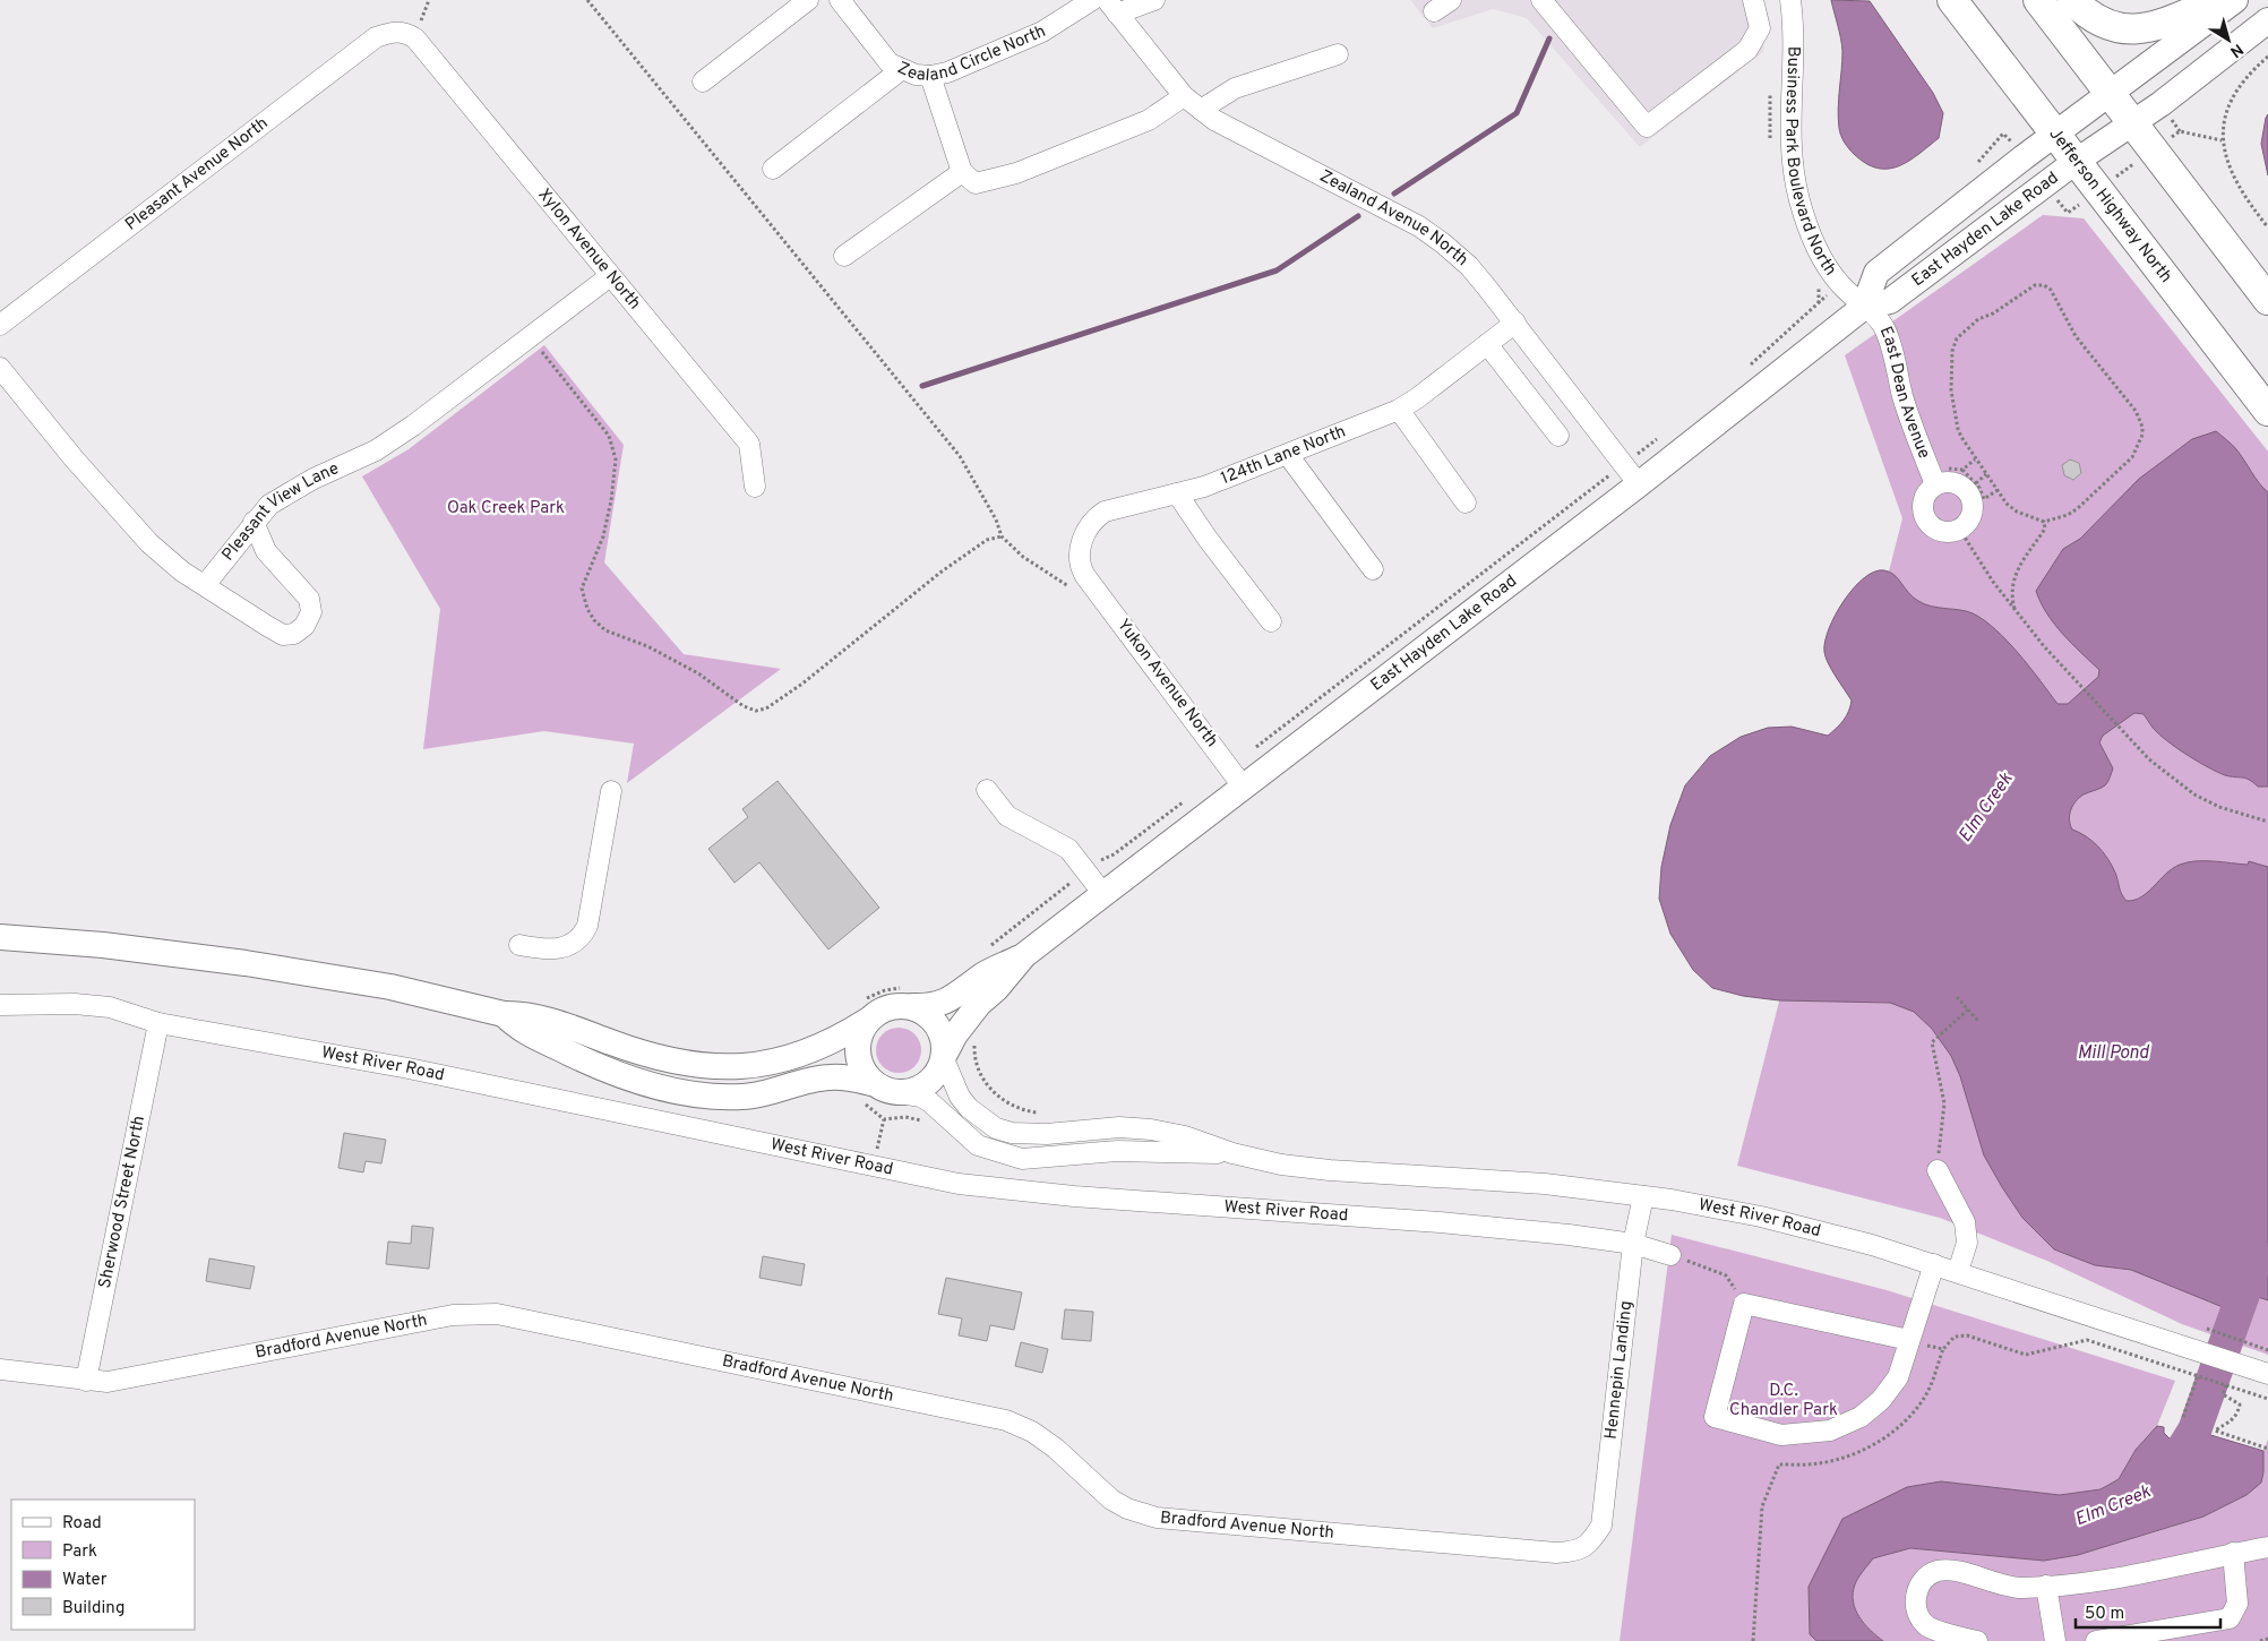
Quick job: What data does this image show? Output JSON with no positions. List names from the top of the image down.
{
  "streets": {
    "highway": ["Jefferson Highway North"],
    "main road": ["East Hayden Lake Road"],
    "street": [
      "Zealand Circle North",
      "Business Park Boulevard North",
      "Pleasant Avenue North",
      "Zealand Avenue North",
      "Xylon Avenue North",
      "East Dean Avenue",
      "124th Lane North",
      "Pleasant View Lane",
      "Yukon Avenue North",
      "West River Road",
      "Sherwood Street North",
      "Bradford Avenue North",
      "Hennepin Landing"
    ]
  },
  "crossings": [
    ["Business Park Boulevard North", "East Hayden Lake Road"],
    ["Business Park Boulevard North", "East Dean Avenue"],
    ["Pleasant Avenue North", "Xylon Avenue North"],
    ["Jefferson Highway North", "East Hayden Lake Road"],
    ["Zealand Avenue North", "East Hayden Lake Road"],
    ["Zealand Avenue North", "124th Lane North"],
    ["East Hayden Lake Road", "East Dean Avenue"],
    ["East Hayden Lake Road", "Yukon Avenue North"],
    ["East Hayden Lake Road", "West River Road"],
    ["Xylon Avenue North", "Pleasant View Lane"],
    ["124th Lane North", "Yukon Avenue North"],
    ["West River Road", "Sherwood Street North"],
    ["West River Road", "Hennepin Landing"],
    ["Sherwood Street North", "Bradford Avenue North"],
    ["Bradford Avenue North", "Hennepin Landing"]
  ],
  "water": ["Elm Creek", "Mill Pond"],
  "parks": ["Oak Creek Park", "D.C. Chandler Park"],
  "legend": [
    "Road",
    "Park",
    "Water",
    "Building"
  ],
  "scale_bar": "50 m",
  "north": "bottom right"
}
